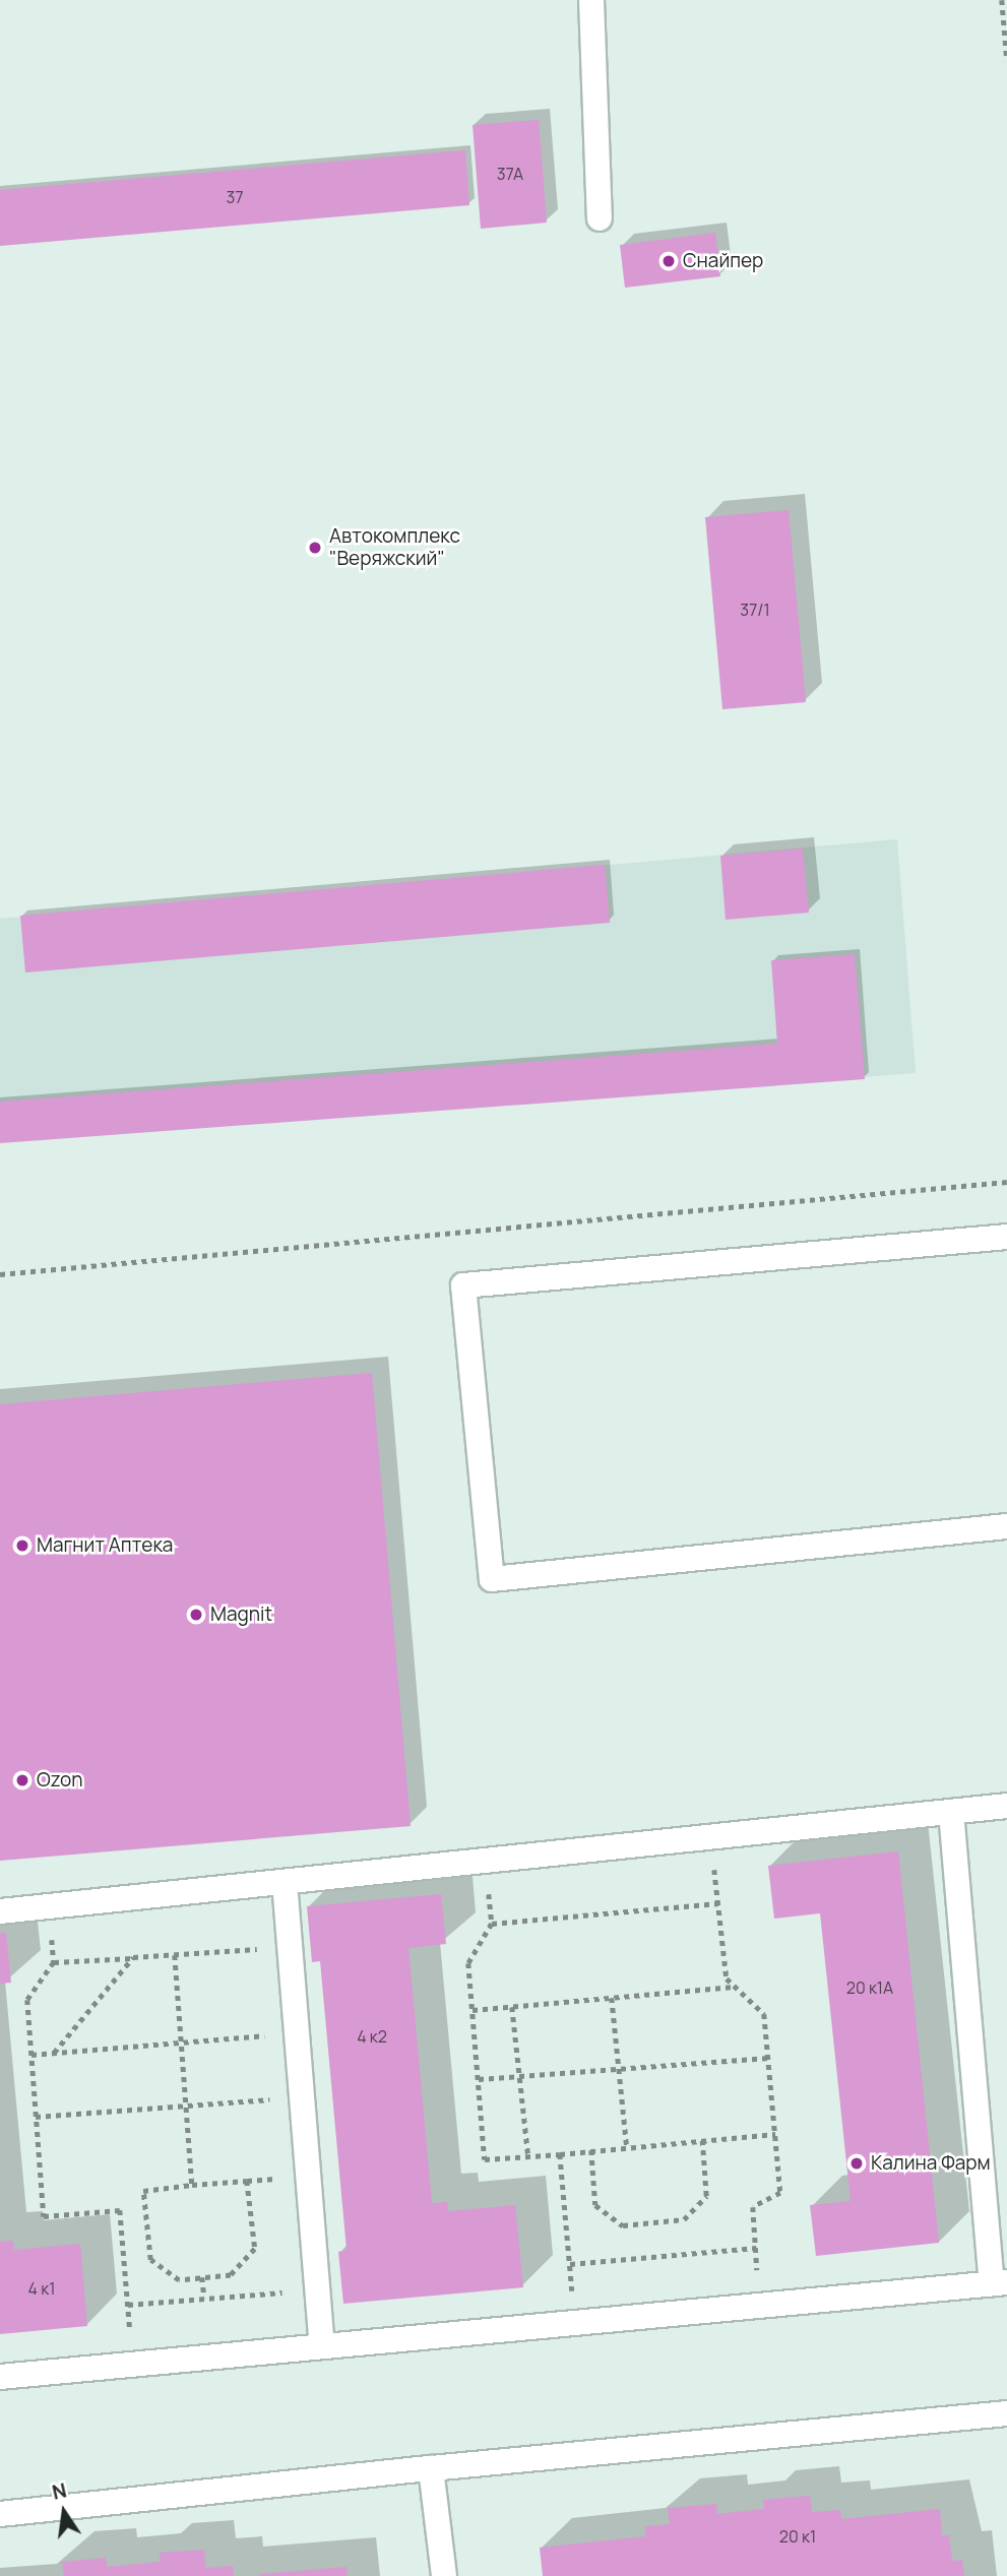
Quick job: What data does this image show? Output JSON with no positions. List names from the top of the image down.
{
  "places": [
    "Снайпер",
    "Автокомплекс \"Веряжский\"",
    "Магнит Аптека",
    "Magnit",
    "Ozon",
    "Калина Фарм"
  ],
  "house_numbers": [
    "37А",
    "37",
    "37/1",
    "20 к1А",
    "4 к2",
    "4 к1",
    "20 к1"
  ],
  "north": "top"
}
